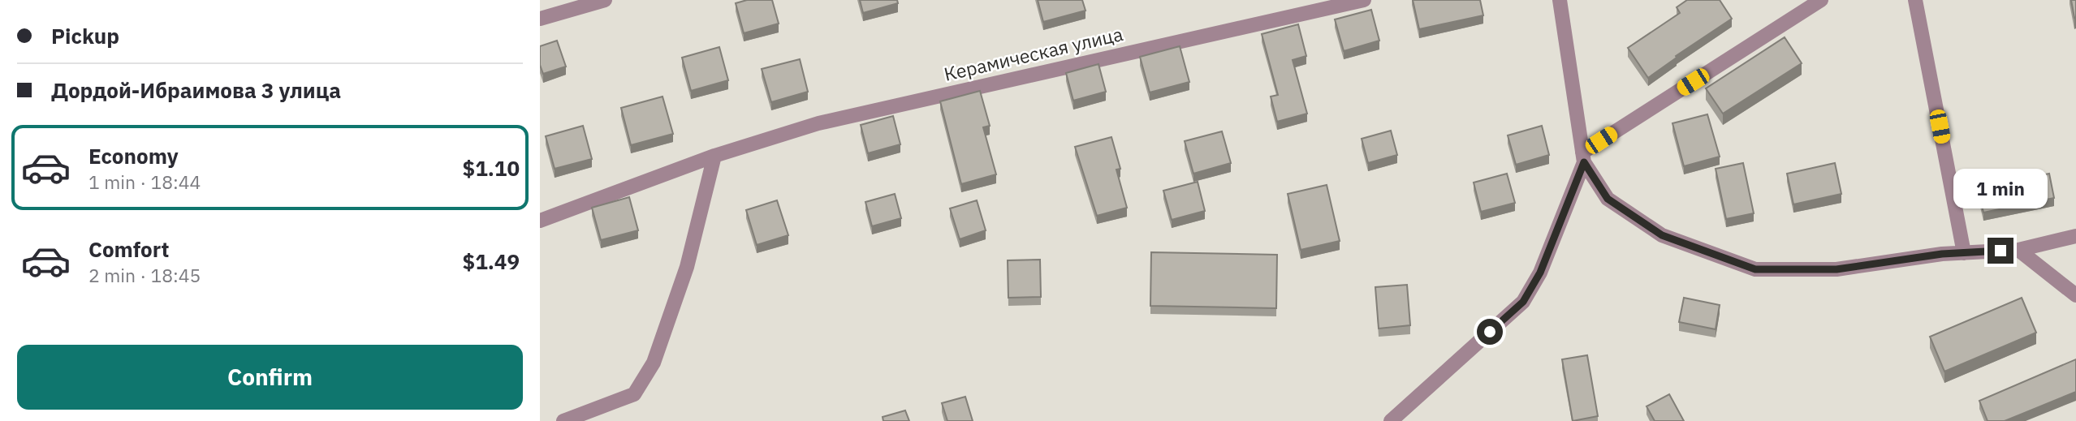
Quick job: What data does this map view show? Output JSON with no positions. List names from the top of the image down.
{
  "streets": {
    "street": ["Керамическая улица"]
  },
  "page": {
    "banner": ["Pickup", "Дордой-Ибраимова 3 улица"],
    "list": [
      {
        "name": "Economy",
        "note": "1 min · 18:44",
        "value": "$1.10"
      },
      {
        "name": "Comfort",
        "note": "2 min · 18:45",
        "value": "$1.49"
      }
    ],
    "bubble": "1 min",
    "buttons": "Confirm"
  }
}
